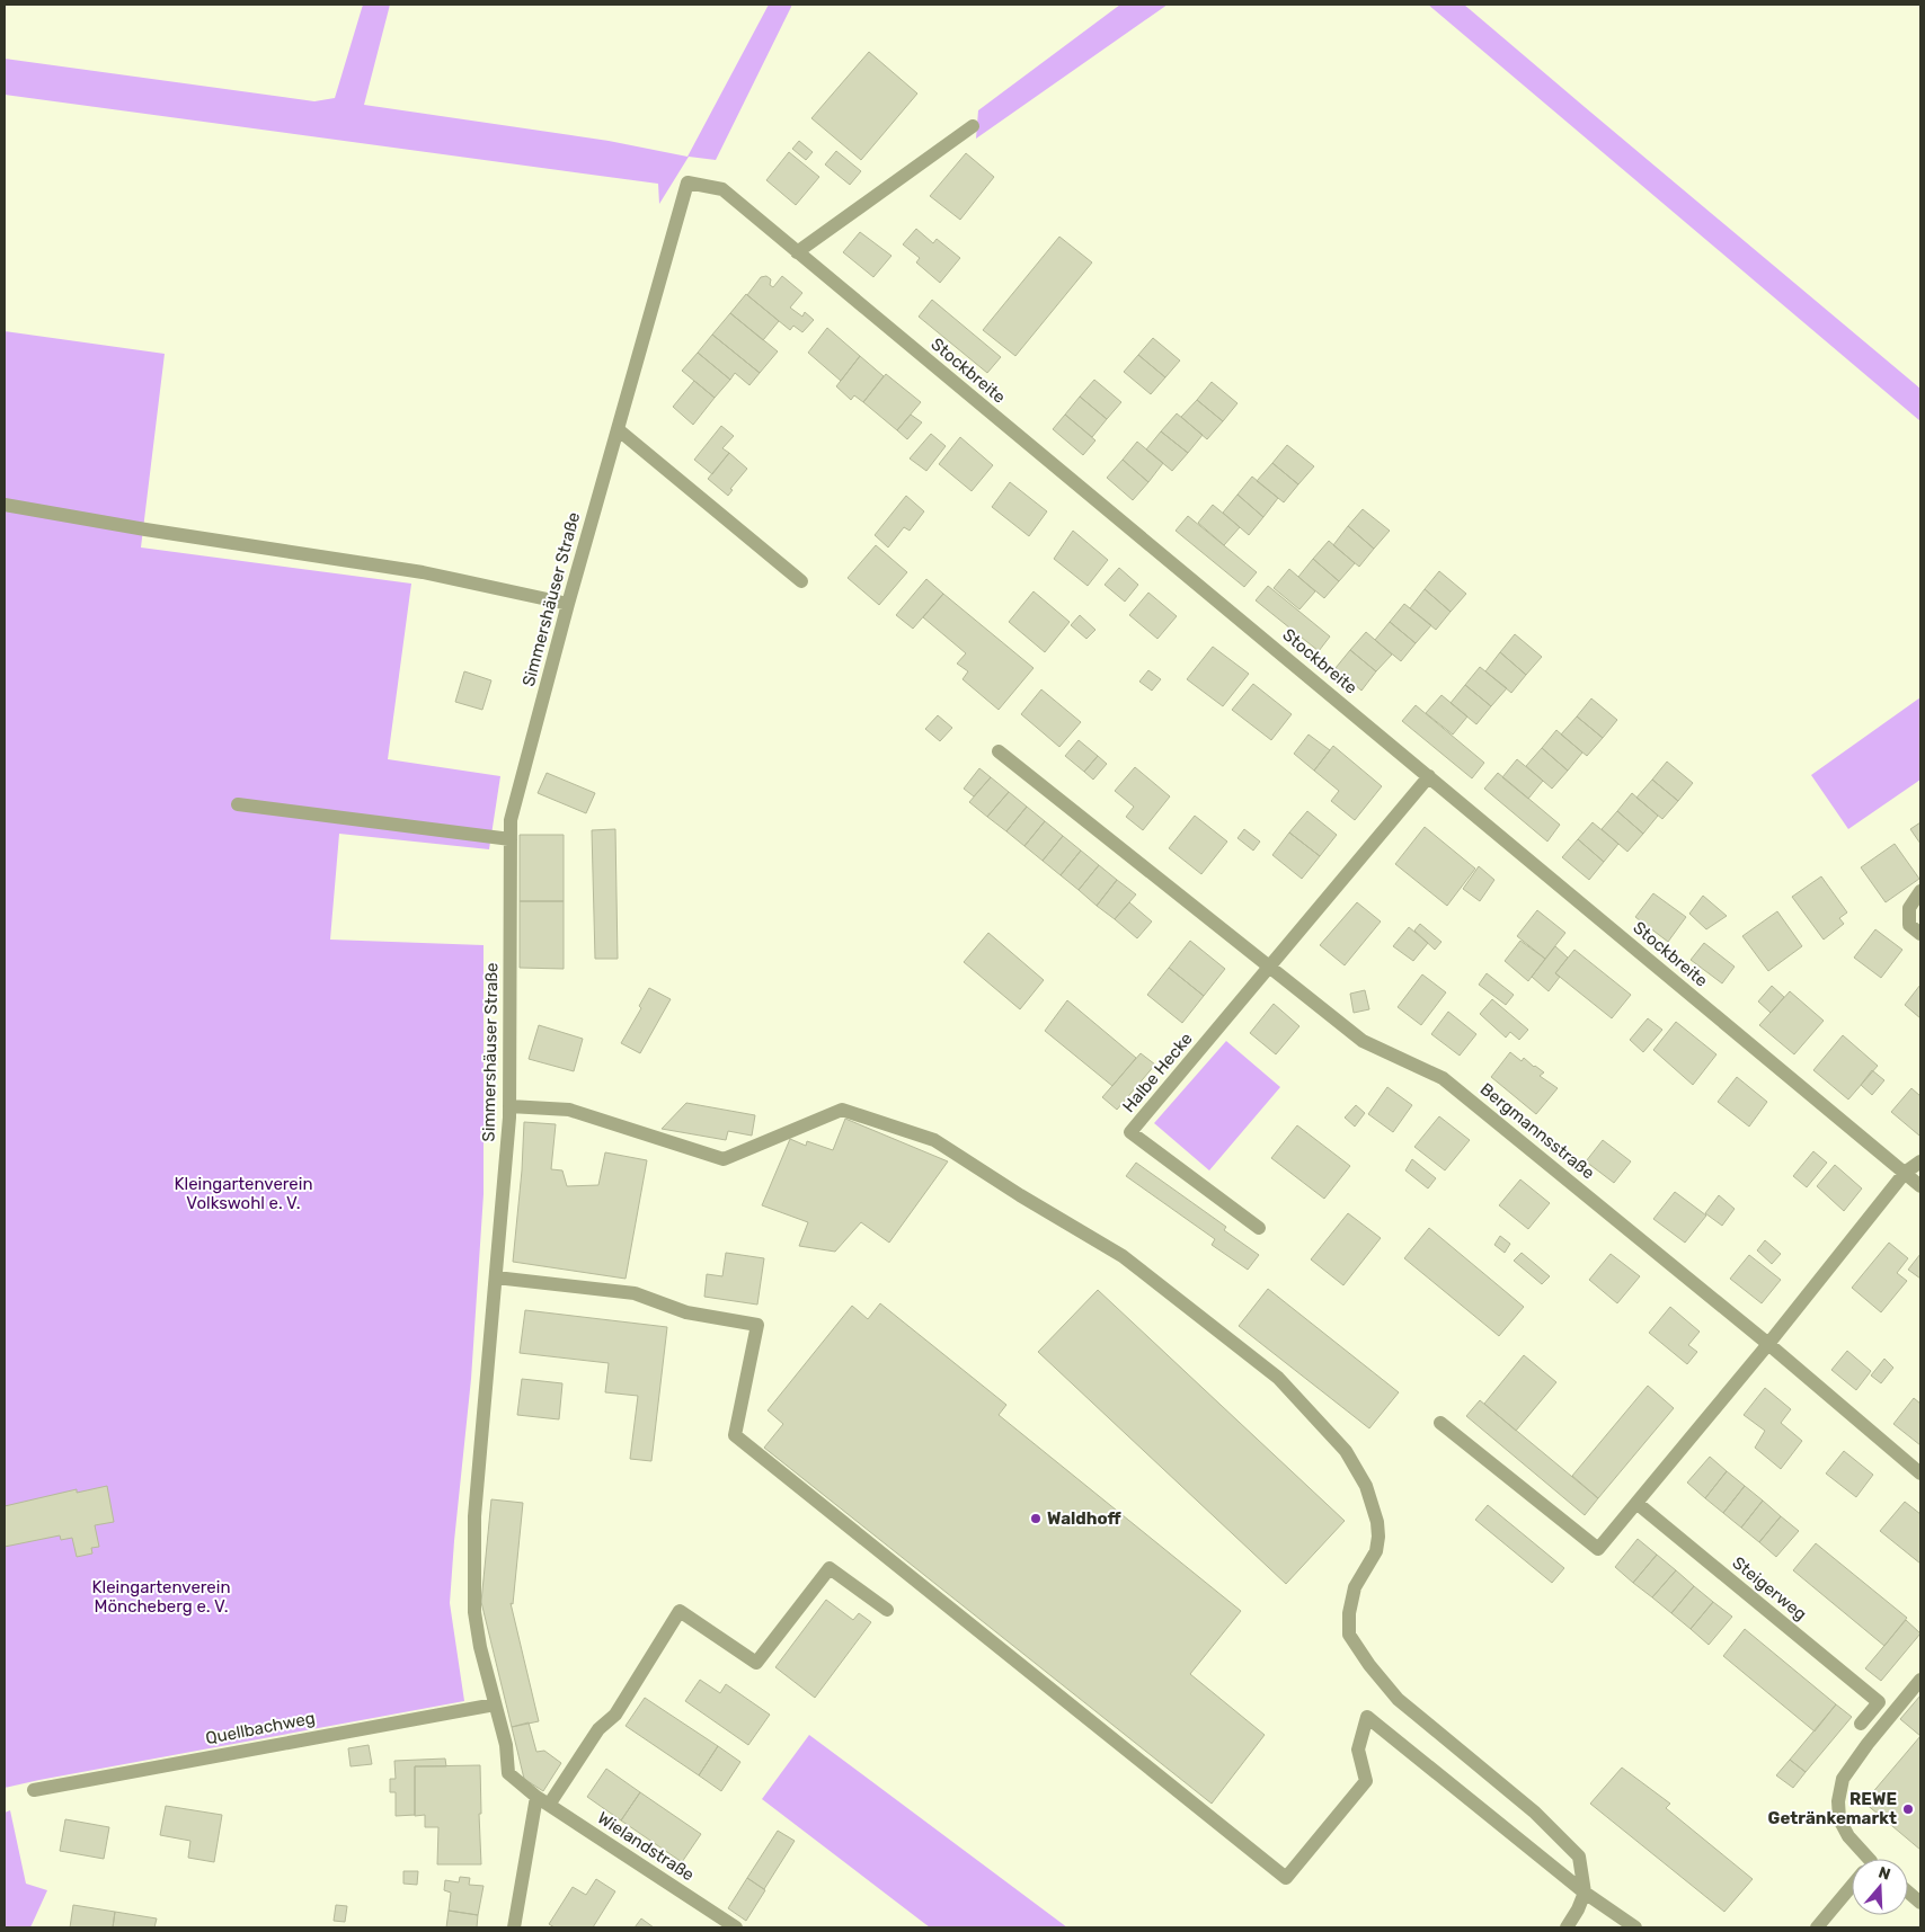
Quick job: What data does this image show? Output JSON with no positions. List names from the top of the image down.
{
  "streets": {
    "street": [
      "Stockbreite",
      "Simmershäuser Straße",
      "Halbe Hecke",
      "Bergmannsstraße",
      "Steigerweg",
      "Quellbachweg",
      "Wielandstraße"
    ]
  },
  "crossings": [
    ["Stockbreite", "Simmershäuser Straße"],
    ["Stockbreite", "Halbe Hecke"],
    ["Simmershäuser Straße", "Quellbachweg"],
    ["Simmershäuser Straße", "Wielandstraße"],
    ["Halbe Hecke", "Bergmannsstraße"]
  ],
  "parks": ["Kleingartenverein Volkswohl e. V.", "Kleingartenverein Möncheberg e. V."],
  "places": ["Waldhoff", "REWE Getränkemarkt"],
  "north": "top"
}
